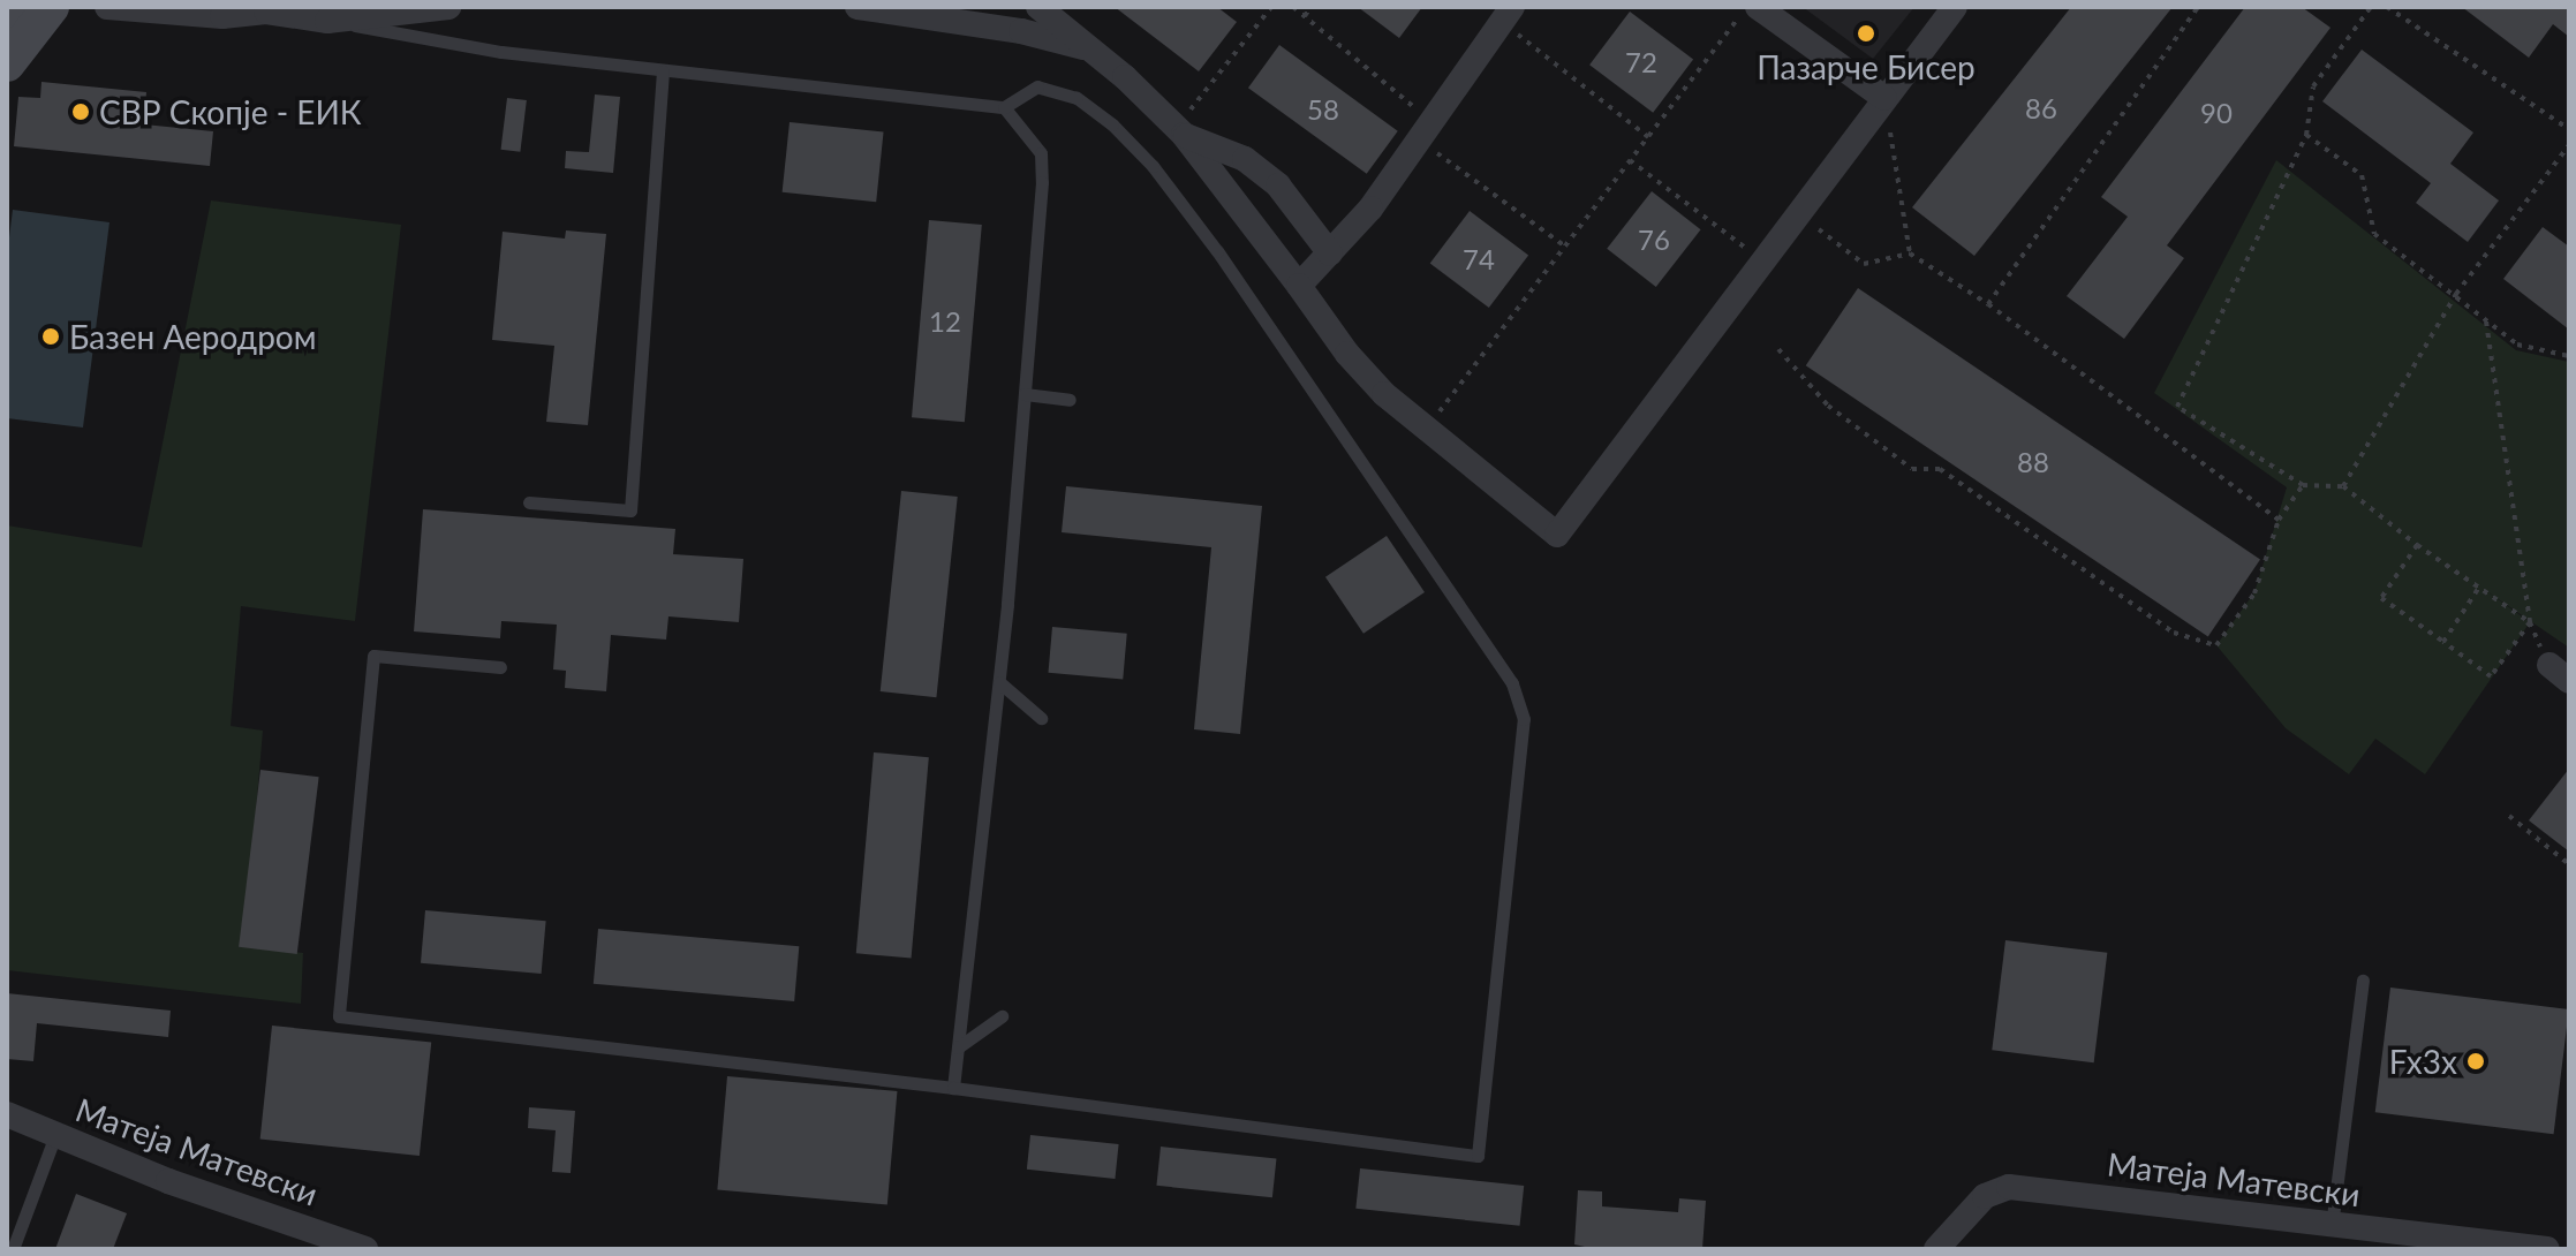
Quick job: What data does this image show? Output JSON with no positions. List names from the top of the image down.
{
  "streets": {
    "street": ["Матеја Матевски"]
  },
  "places": [
    "Пазарче Бисер",
    "СВР Скопје - ЕИК",
    "Базен Аеродром",
    "Fx3x"
  ],
  "house_numbers": [
    "72",
    "86",
    "58",
    "90",
    "76",
    "74",
    "12",
    "88"
  ]
}
